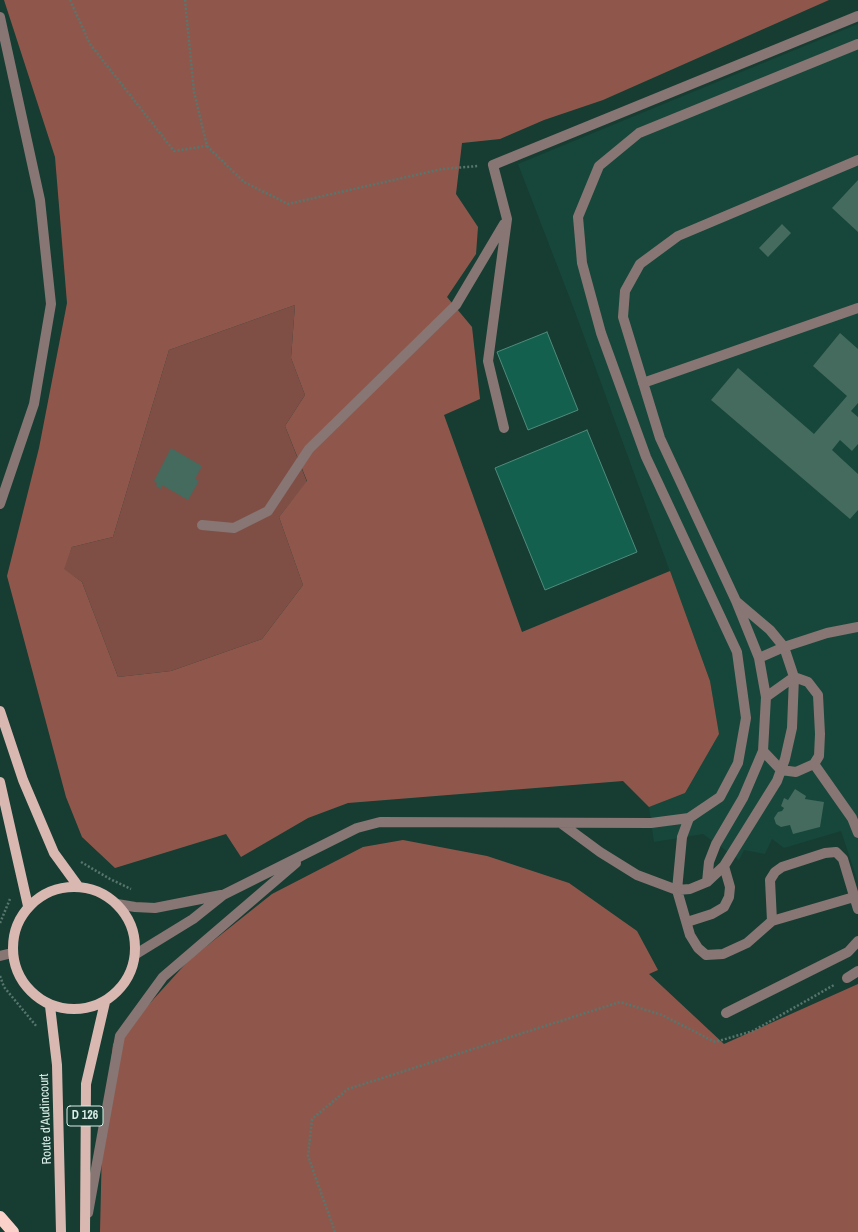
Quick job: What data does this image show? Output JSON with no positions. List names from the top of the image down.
{
  "streets": {
    "main road": ["D 126", "Route d'Audincourt"]
  },
  "crossings": [
    ["D 126", "Route d'Audincourt"]
  ]
}
